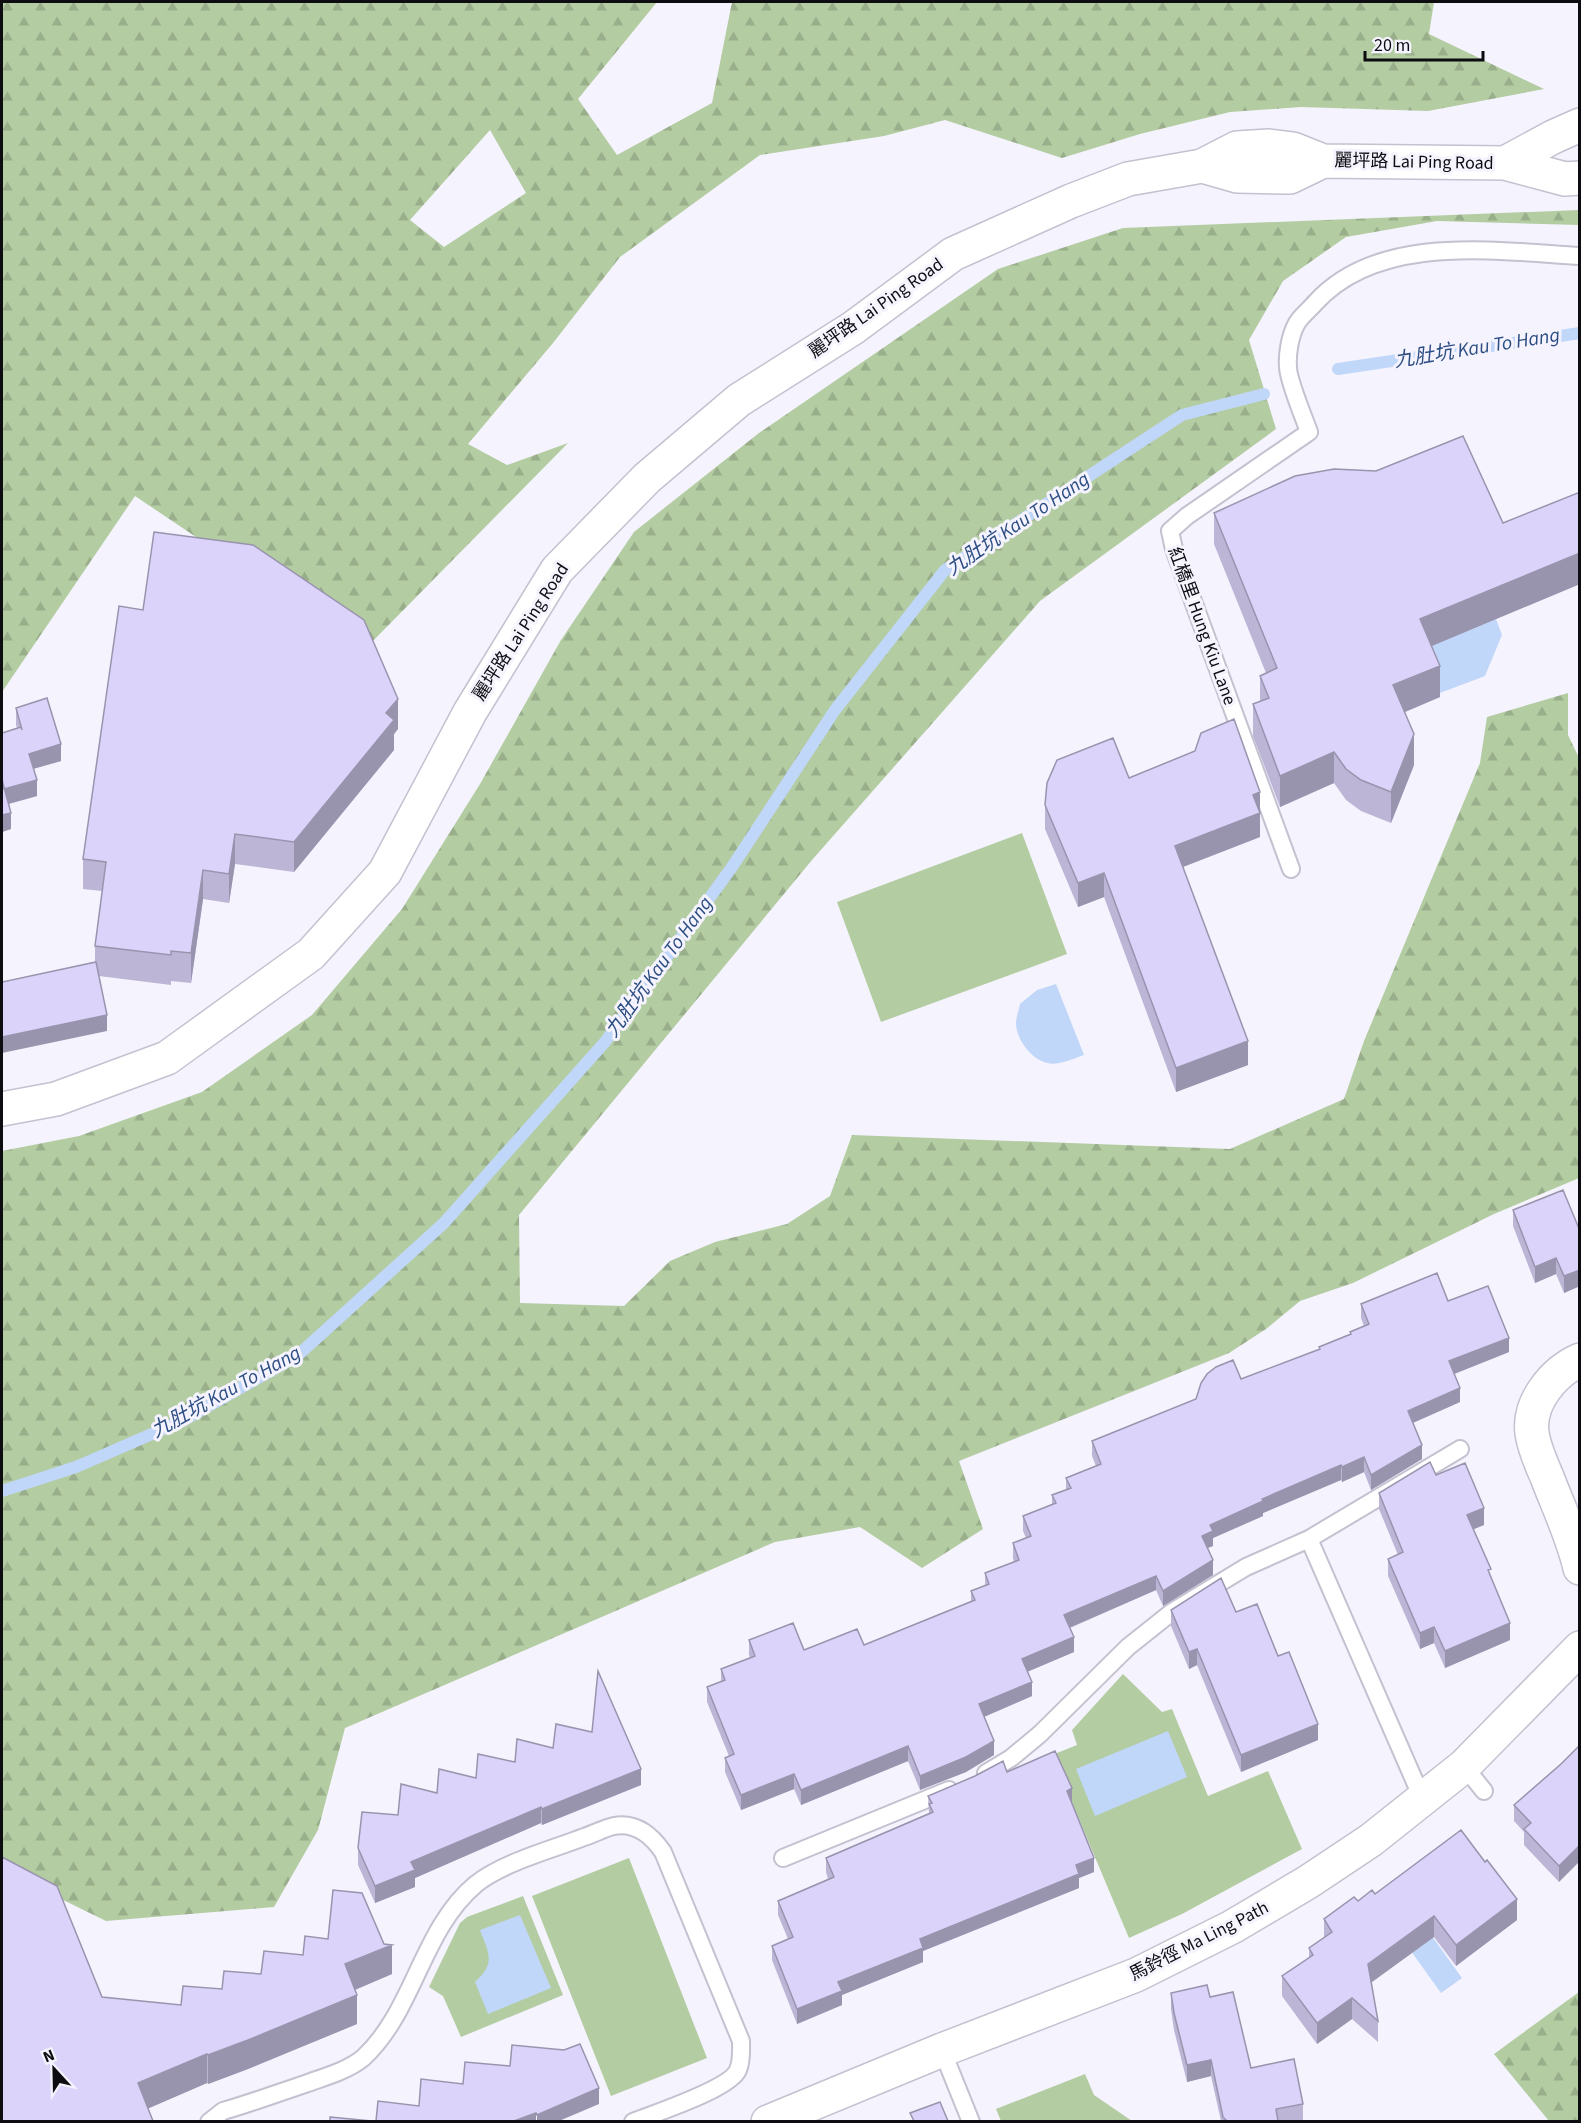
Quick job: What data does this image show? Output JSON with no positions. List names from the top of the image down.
{
  "streets": {
    "street": ["麗坪路 Lai Ping Road", "馬鈴徑 Ma Ling Path"],
    "lane": ["紅橋里 Hung Kiu Lane"]
  },
  "water": ["九肚坑 Kau To Hang"],
  "scale_bar": "20 m",
  "north": "top"
}
